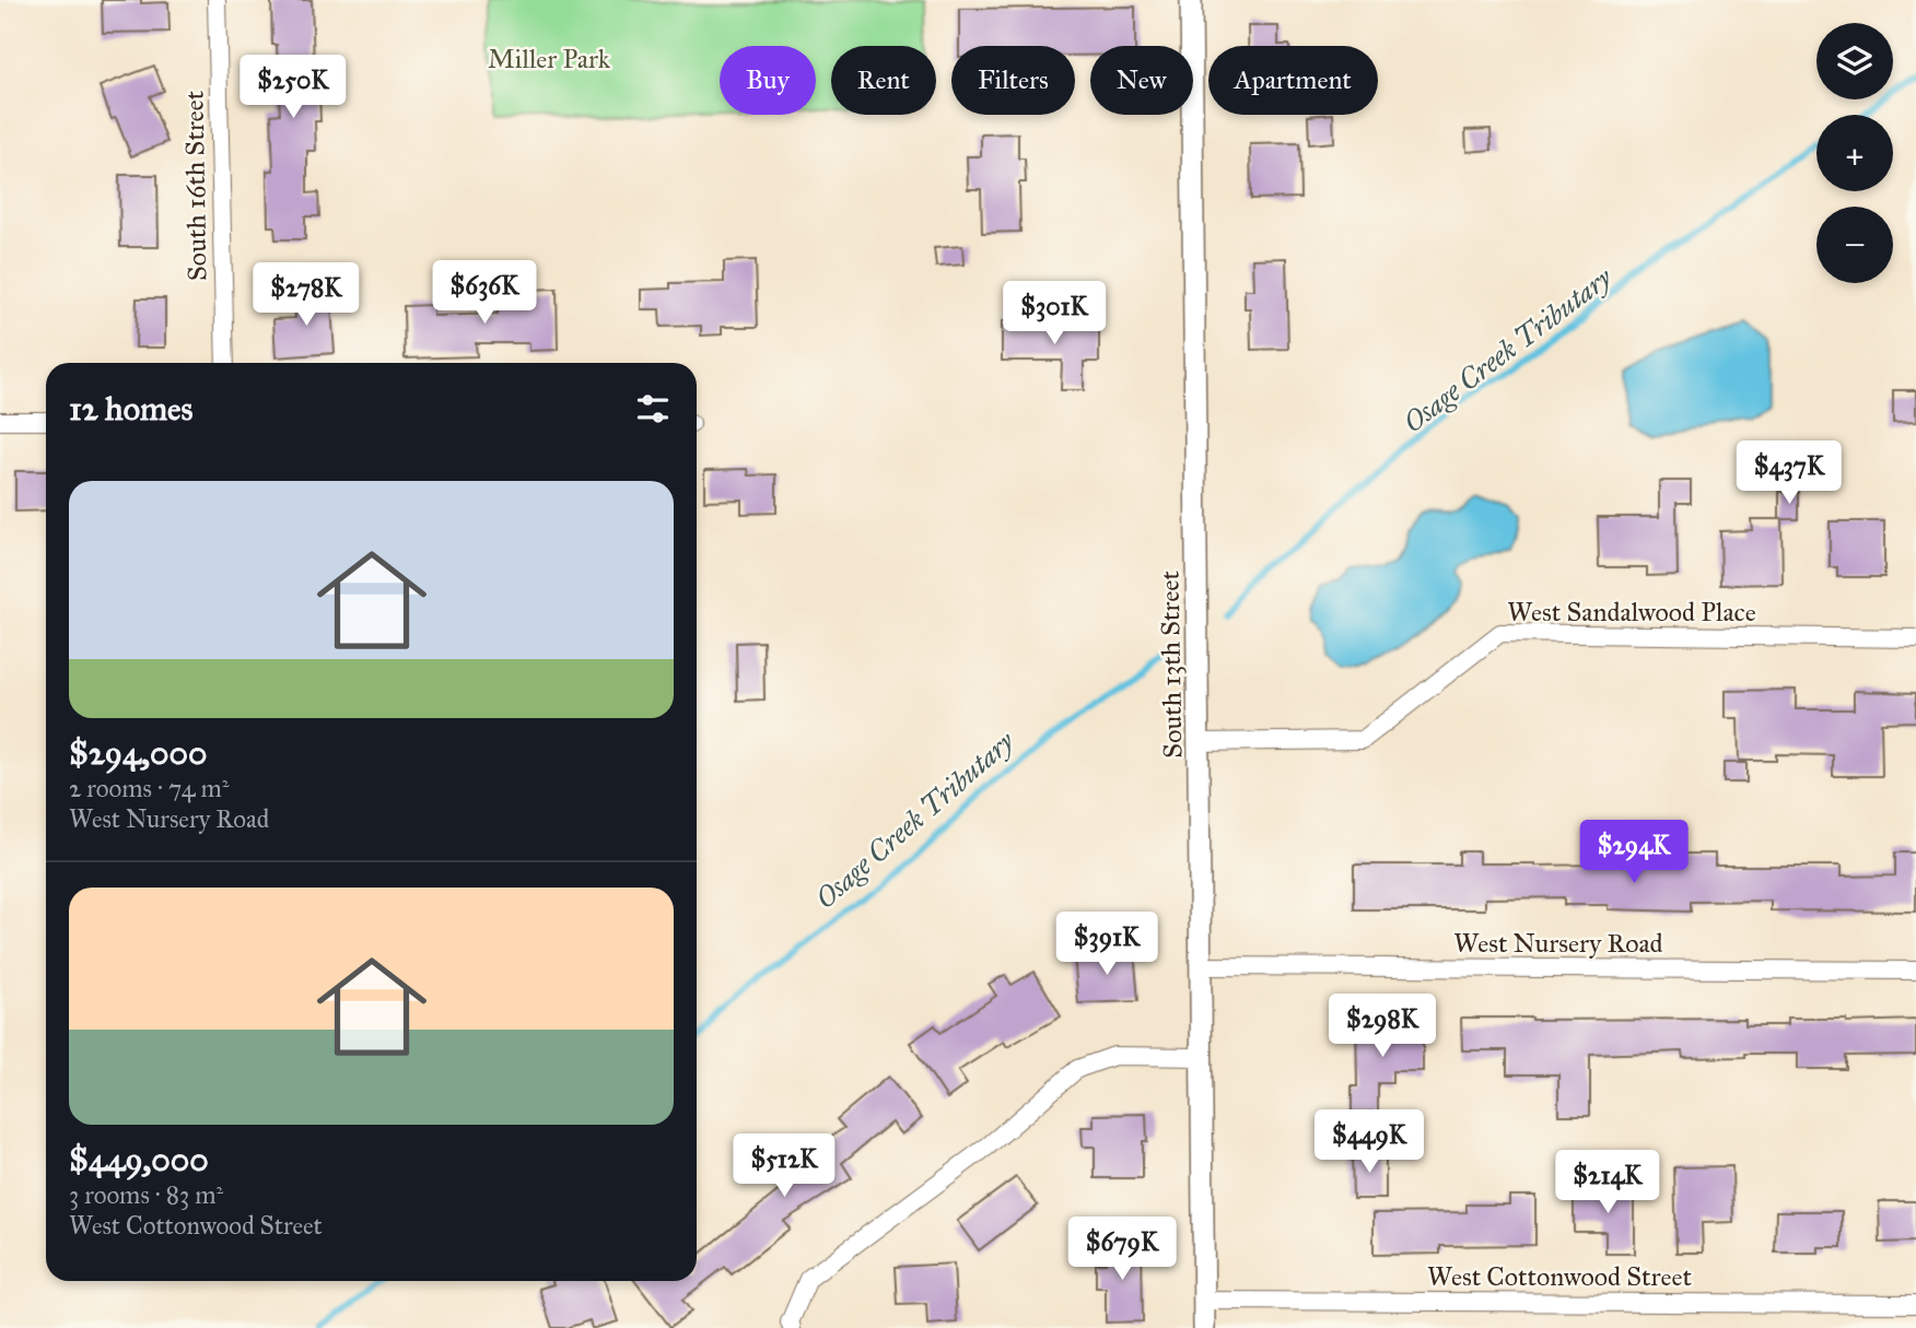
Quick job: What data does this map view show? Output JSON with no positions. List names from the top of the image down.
{
  "streets": {
    "street": [
      "South 16th Street",
      "West Sandalwood Place",
      "South 13th Street",
      "West Nursery Road",
      "West Cottonwood Street"
    ]
  },
  "crossings": [
    ["West Sandalwood Place", "South 13th Street"],
    ["South 13th Street", "West Nursery Road"],
    ["South 13th Street", "West Cottonwood Street"]
  ],
  "water": ["Osage Creek Tributary"],
  "parks": ["Miller Park"],
  "page": {
    "map_buttons": ["+", "−"],
    "chip": [
      "Buy",
      "Rent",
      "Filters",
      "New",
      "Apartment"
    ],
    "price": [
      "$250K",
      "$636K",
      "$278K",
      "$301K",
      "$437K",
      "$294K",
      "$391K",
      "$298K",
      "$449K",
      "$512K",
      "$214K",
      "$679K"
    ],
    "heading": "12 homes",
    "list": [
      {
        "name": "$294,000",
        "note": "2 rooms · 74 m² · West Nursery Road"
      },
      {
        "name": "$449,000",
        "note": "3 rooms · 83 m² · West Cottonwood Street"
      }
    ]
  }
}
